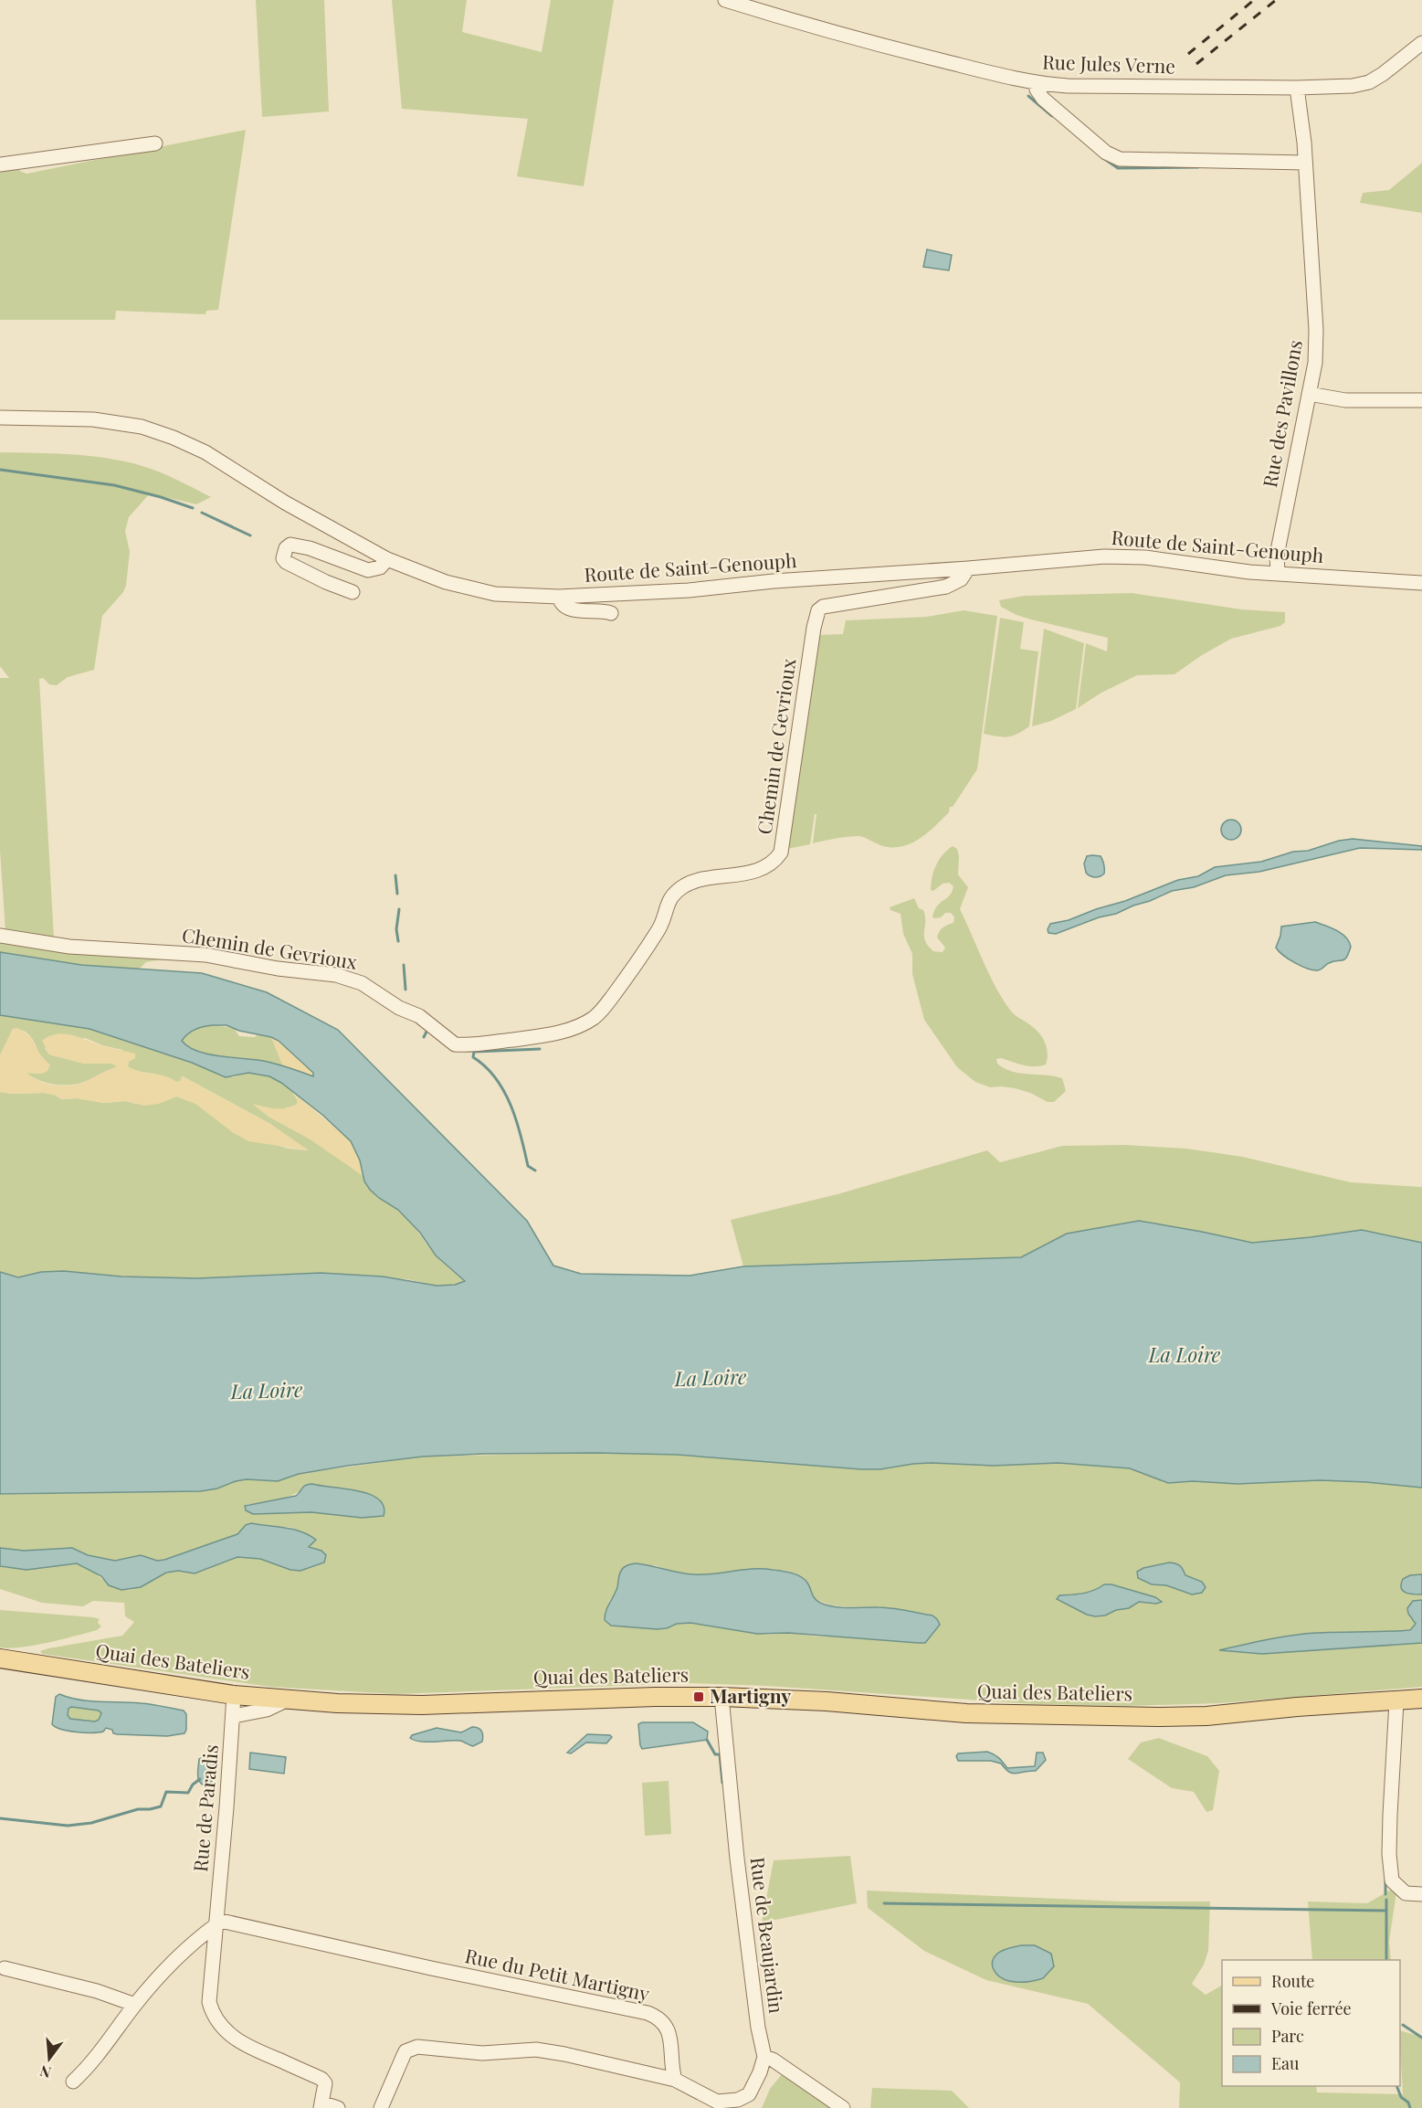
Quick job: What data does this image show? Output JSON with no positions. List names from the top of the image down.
{
  "streets": {
    "main road": ["Quai des Bateliers"],
    "street": [
      "Rue Jules Verne",
      "Rue des Pavillons",
      "Route de Saint-Genouph",
      "Chemin de Gevrioux",
      "Rue de Paradis",
      "Rue de Beaujardin",
      "Rue du Petit Martigny"
    ]
  },
  "crossings": [
    ["Rue Jules Verne", "Rue des Pavillons"],
    ["Rue des Pavillons", "Route de Saint-Genouph"],
    ["Route de Saint-Genouph", "Chemin de Gevrioux"],
    ["Quai des Bateliers", "Rue de Paradis"],
    ["Quai des Bateliers", "Rue de Beaujardin"],
    ["Rue de Paradis", "Rue du Petit Martigny"]
  ],
  "water": ["La Loire"],
  "places": {
    "transit": ["Martigny"]
  },
  "legend": [
    "Route",
    "Voie ferrée",
    "Parc",
    "Eau"
  ],
  "north": "bottom"
}
